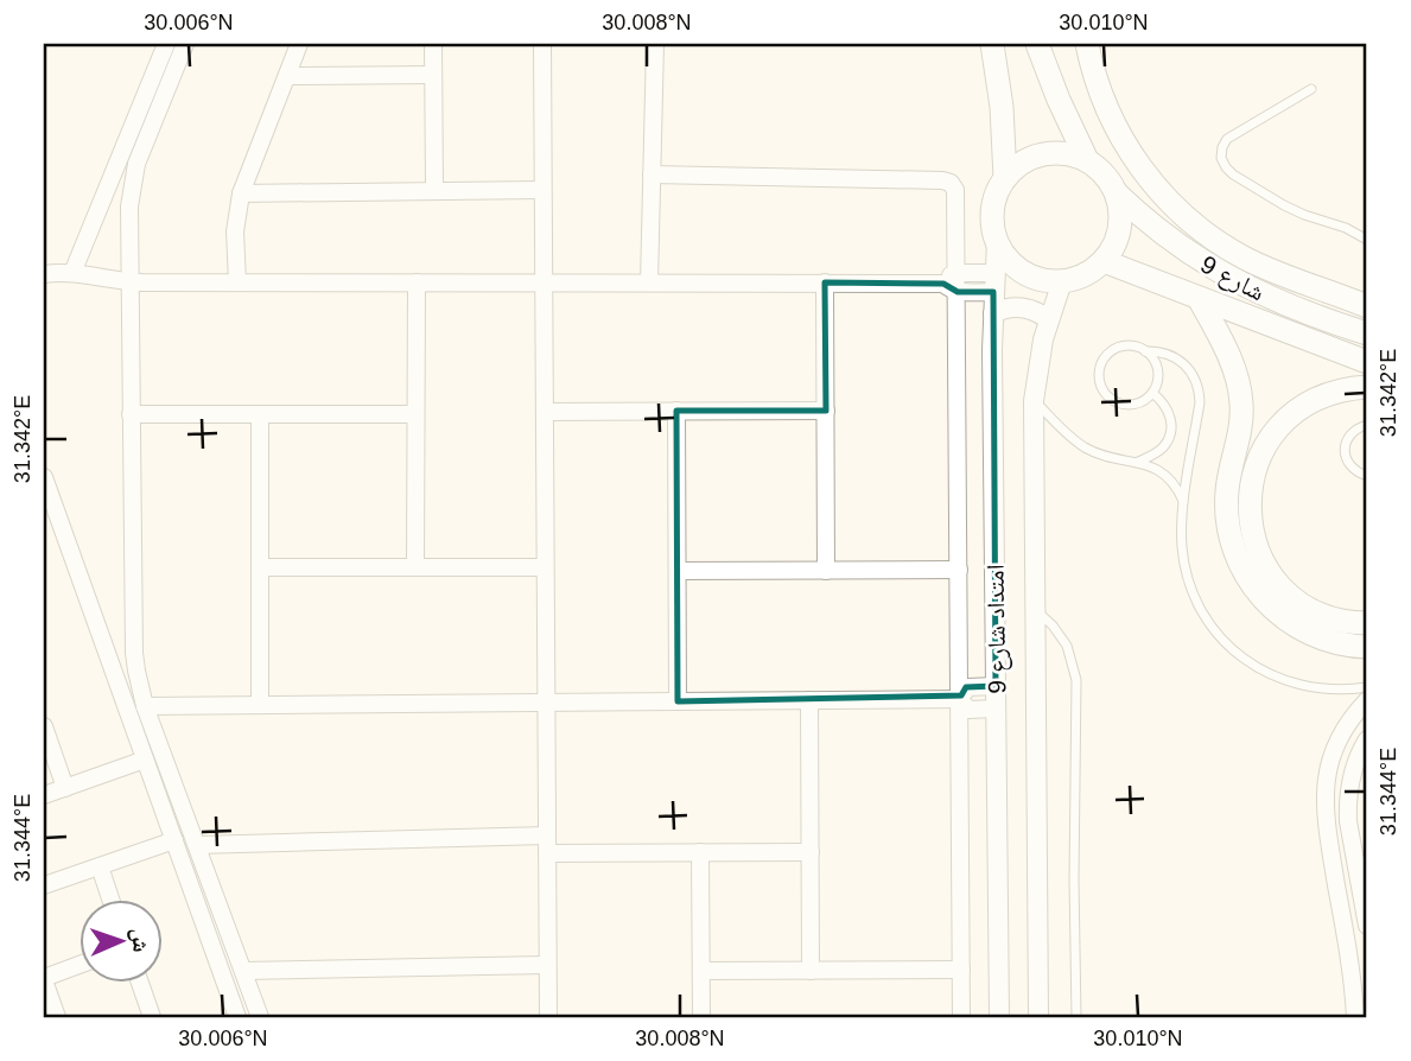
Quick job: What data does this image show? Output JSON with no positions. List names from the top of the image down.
{
  "streets": {
    "main road": ["شارع 9"],
    "street": ["امتداد شارع 9"]
  },
  "crossings": [
    ["شارع 9", "امتداد شارع 9"]
  ],
  "north": "right",
  "coordinates": [
    "30.006°N",
    "30.008°N",
    "30.010°N",
    "31.342°E",
    "31.344°E"
  ]
}
